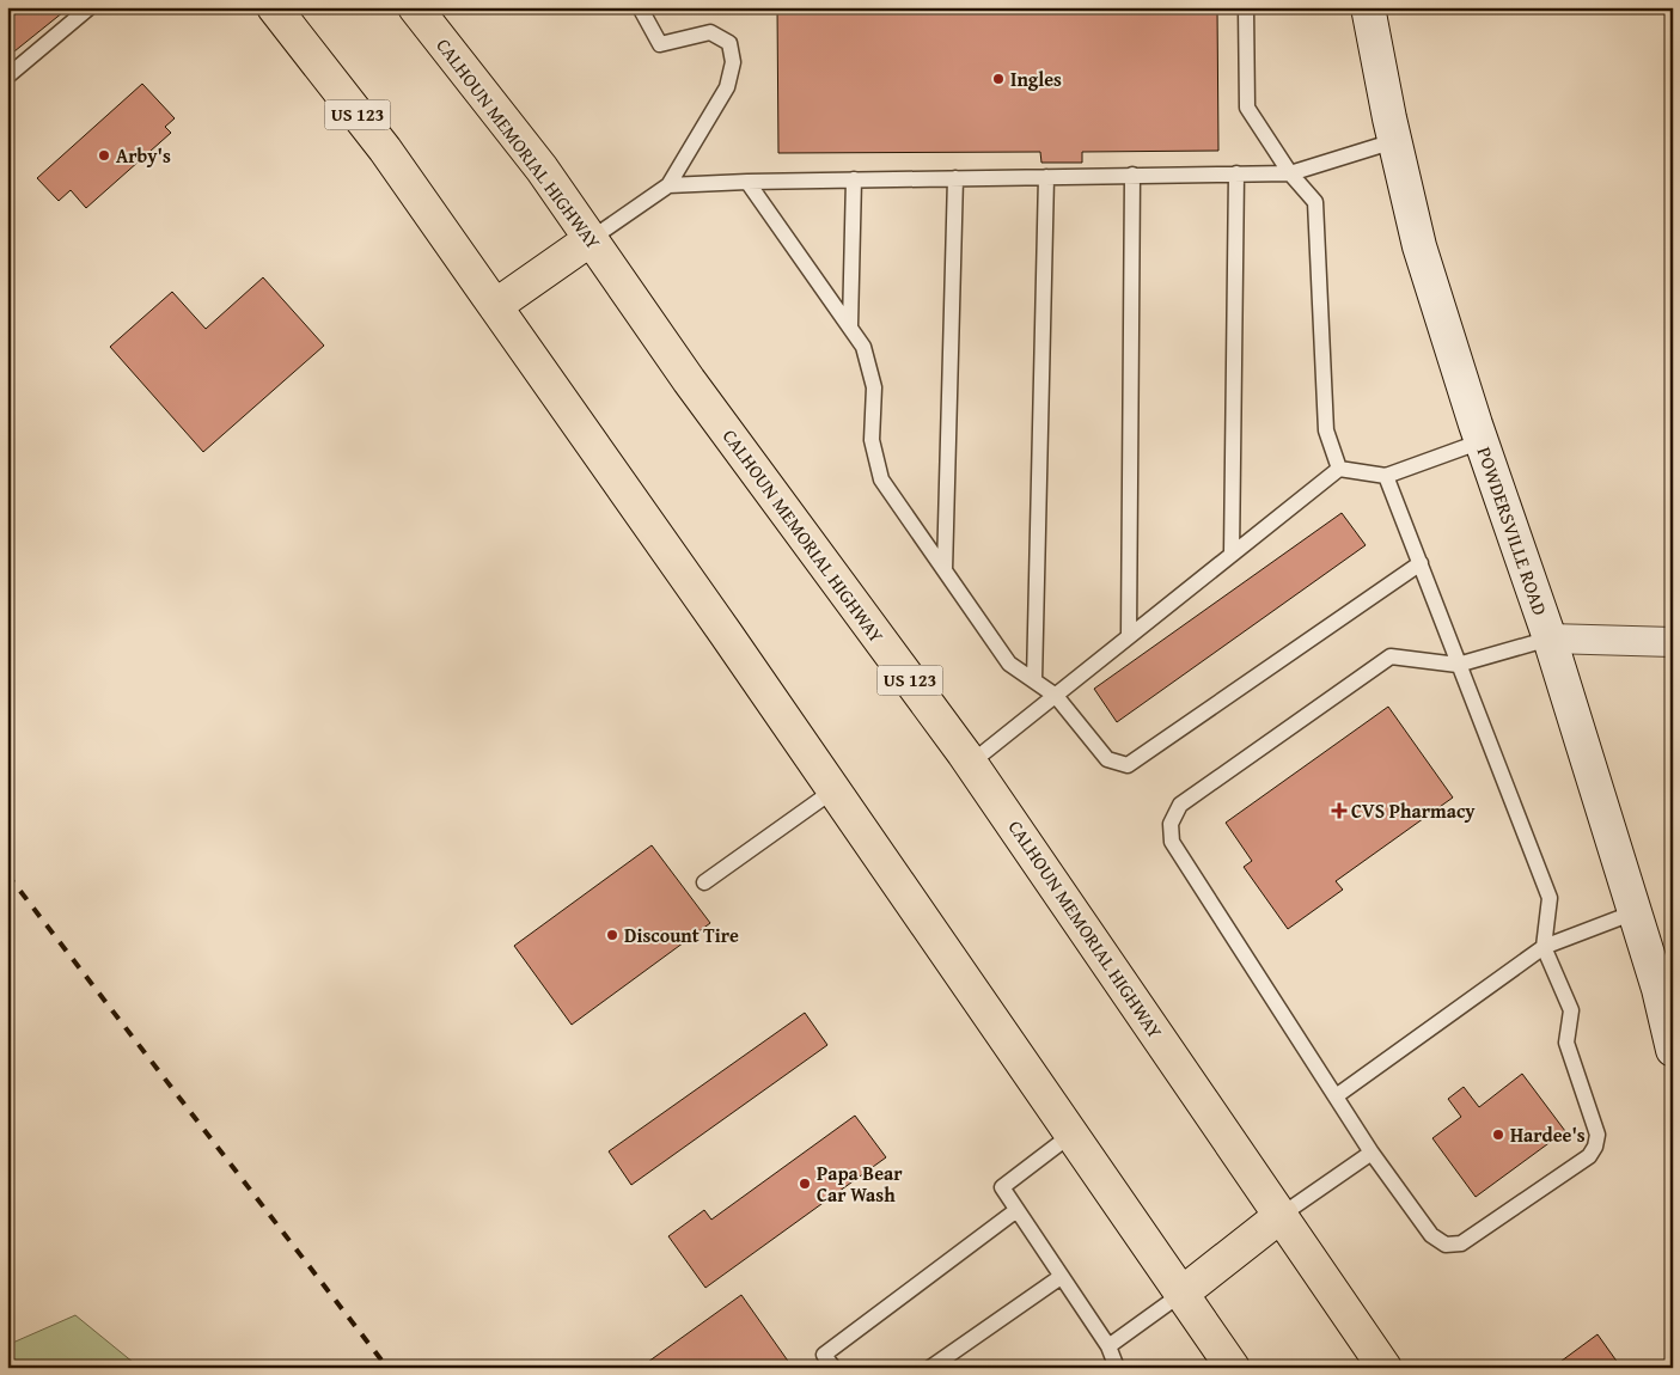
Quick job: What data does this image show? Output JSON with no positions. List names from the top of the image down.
{
  "streets": {
    "highway": ["US 123", "CALHOUN MEMORIAL HIGHWAY"],
    "street": ["POWDERSVILLE ROAD"]
  },
  "places": {
    "other": [
      "Ingles",
      "Arby's",
      "Discount Tire",
      "Hardee's",
      "Papa Bear Car Wash"
    ],
    "health": ["CVS Pharmacy"]
  }
}
